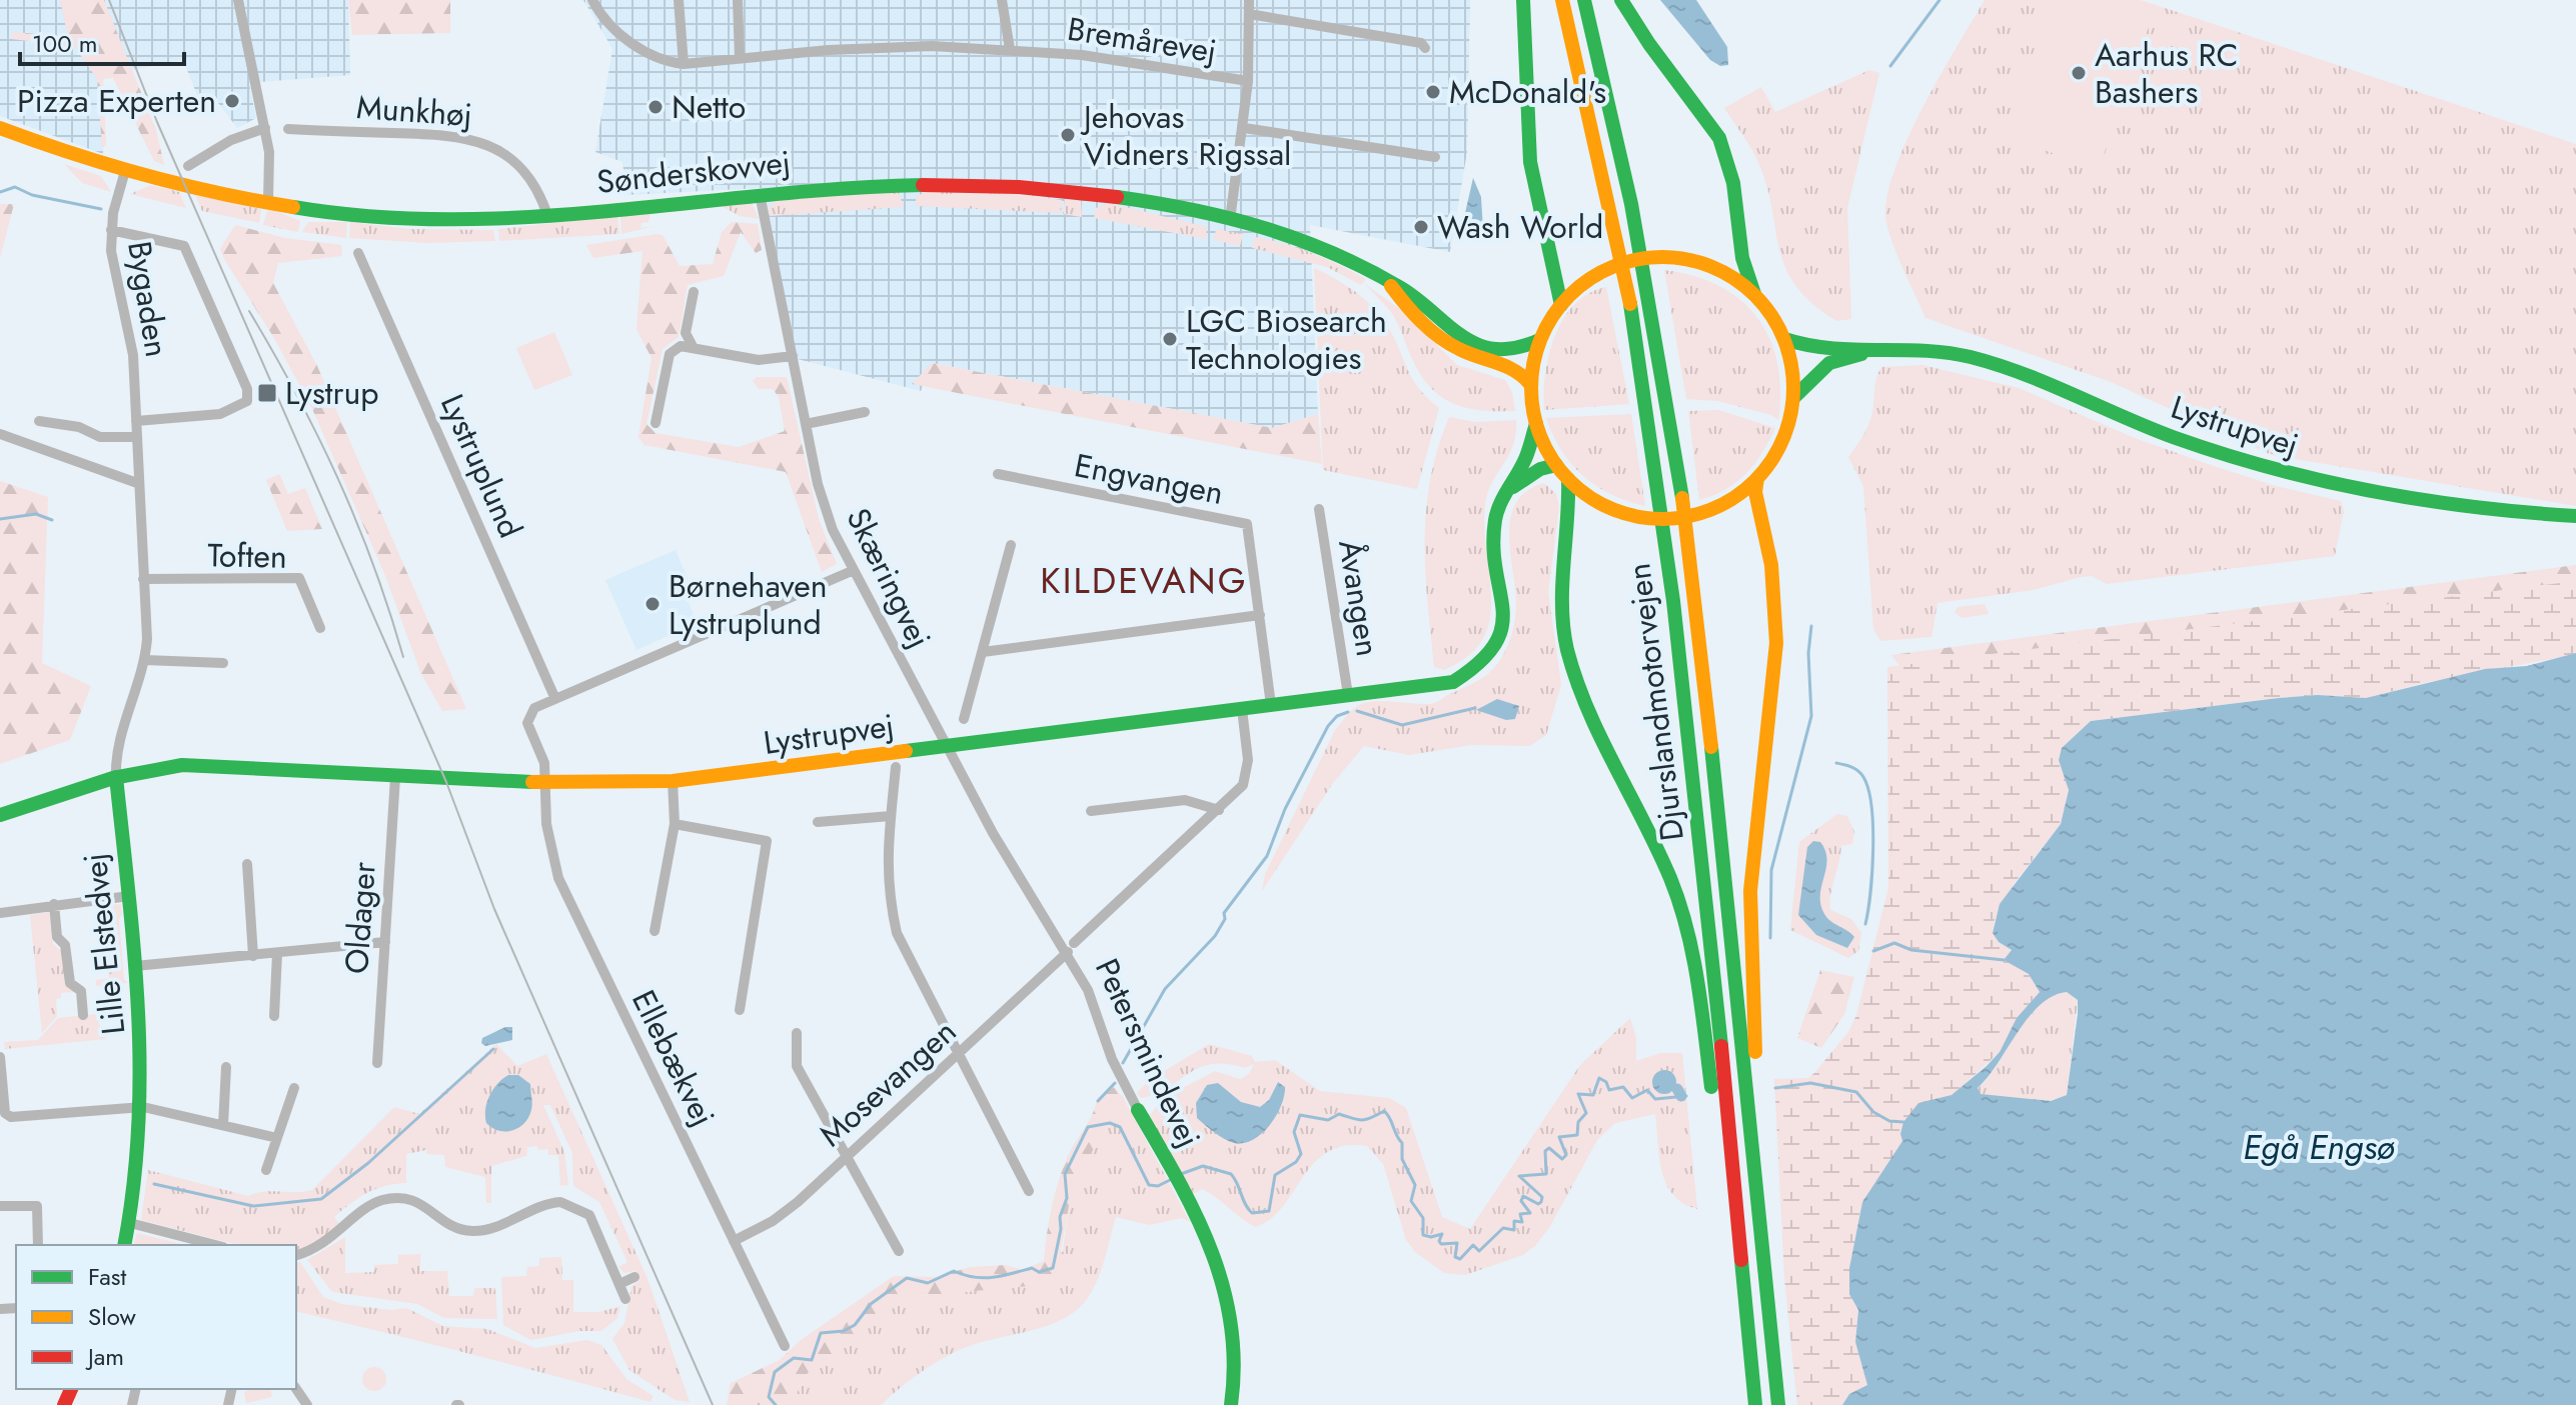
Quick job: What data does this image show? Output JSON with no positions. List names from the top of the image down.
{
  "streets": {
    "main road": [
      "Sønderskovvej",
      "Lystrupvej",
      "Djurslandmotorvejen",
      "Lille Elstedvej",
      "Petersmindevej"
    ],
    "street": [
      "Bremårevej",
      "Munkhøj",
      "Bygaden",
      "Lystruplund",
      "Engvangen",
      "Toften",
      "Skæringvej",
      "Åvangen",
      "Oldager",
      "Ellebækvej",
      "Mosevangen"
    ]
  },
  "crossings": [
    ["Munkhøj", "Sønderskovvej"],
    ["Sønderskovvej", "Bygaden"],
    ["Sønderskovvej", "Lystrupvej"],
    ["Sønderskovvej", "Skæringvej"],
    ["Bygaden", "Lystrupvej"],
    ["Bygaden", "Toften"],
    ["Bygaden", "Lille Elstedvej"],
    ["Lystrupvej", "Engvangen"],
    ["Lystrupvej", "Skæringvej"],
    ["Lystrupvej", "Åvangen"],
    ["Lystrupvej", "Oldager"],
    ["Lystrupvej", "Lille Elstedvej"],
    ["Lystrupvej", "Petersmindevej"],
    ["Lystrupvej", "Ellebækvej"],
    ["Lystrupvej", "Mosevangen"],
    ["Skæringvej", "Petersmindevej"],
    ["Petersmindevej", "Mosevangen"],
    ["Ellebækvej", "Mosevangen"]
  ],
  "districts": ["KILDEVANG"],
  "water": ["Egå Engsø"],
  "places": {
    "other": [
      "Aarhus RC Bashers",
      "McDonald's",
      "Pizza Experten",
      "Netto",
      "Jehovas Vidners Rigssal",
      "Wash World",
      "LGC Biosearch Technologies",
      "Børnehaven Lystruplund"
    ],
    "transit": ["Lystrup"]
  },
  "legend": ["Fast", "Slow", "Jam"],
  "scale_bar": "100 m"
}
